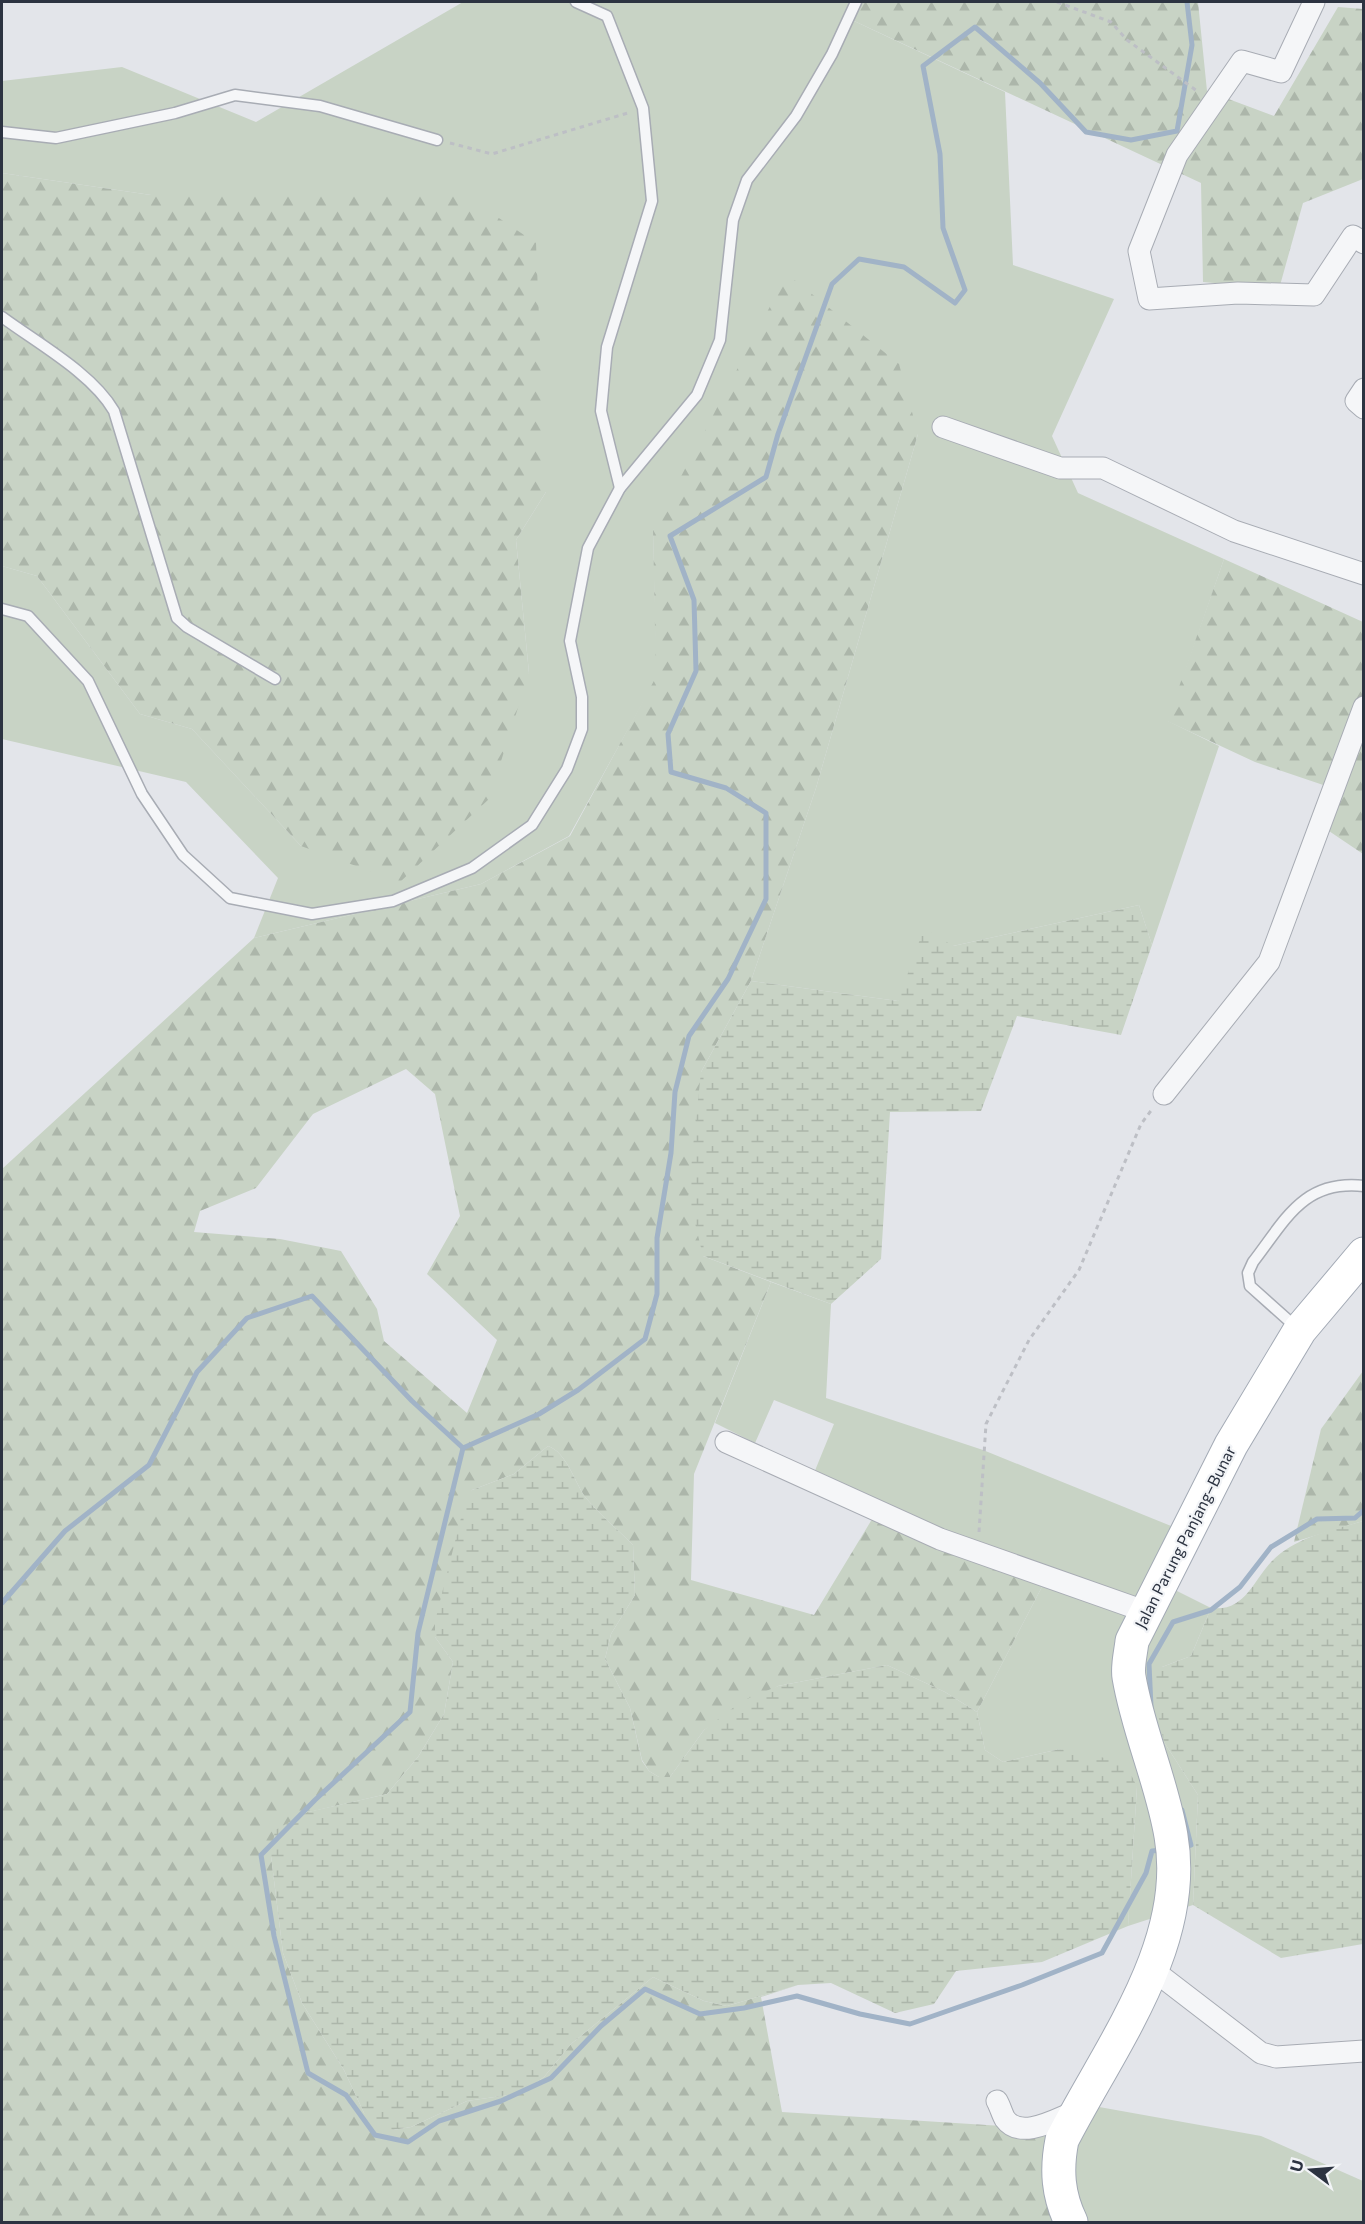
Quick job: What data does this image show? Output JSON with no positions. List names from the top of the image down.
{
  "streets": {
    "main road": ["Jalan Parung Panjang–Bunar"]
  },
  "north": "left"
}
